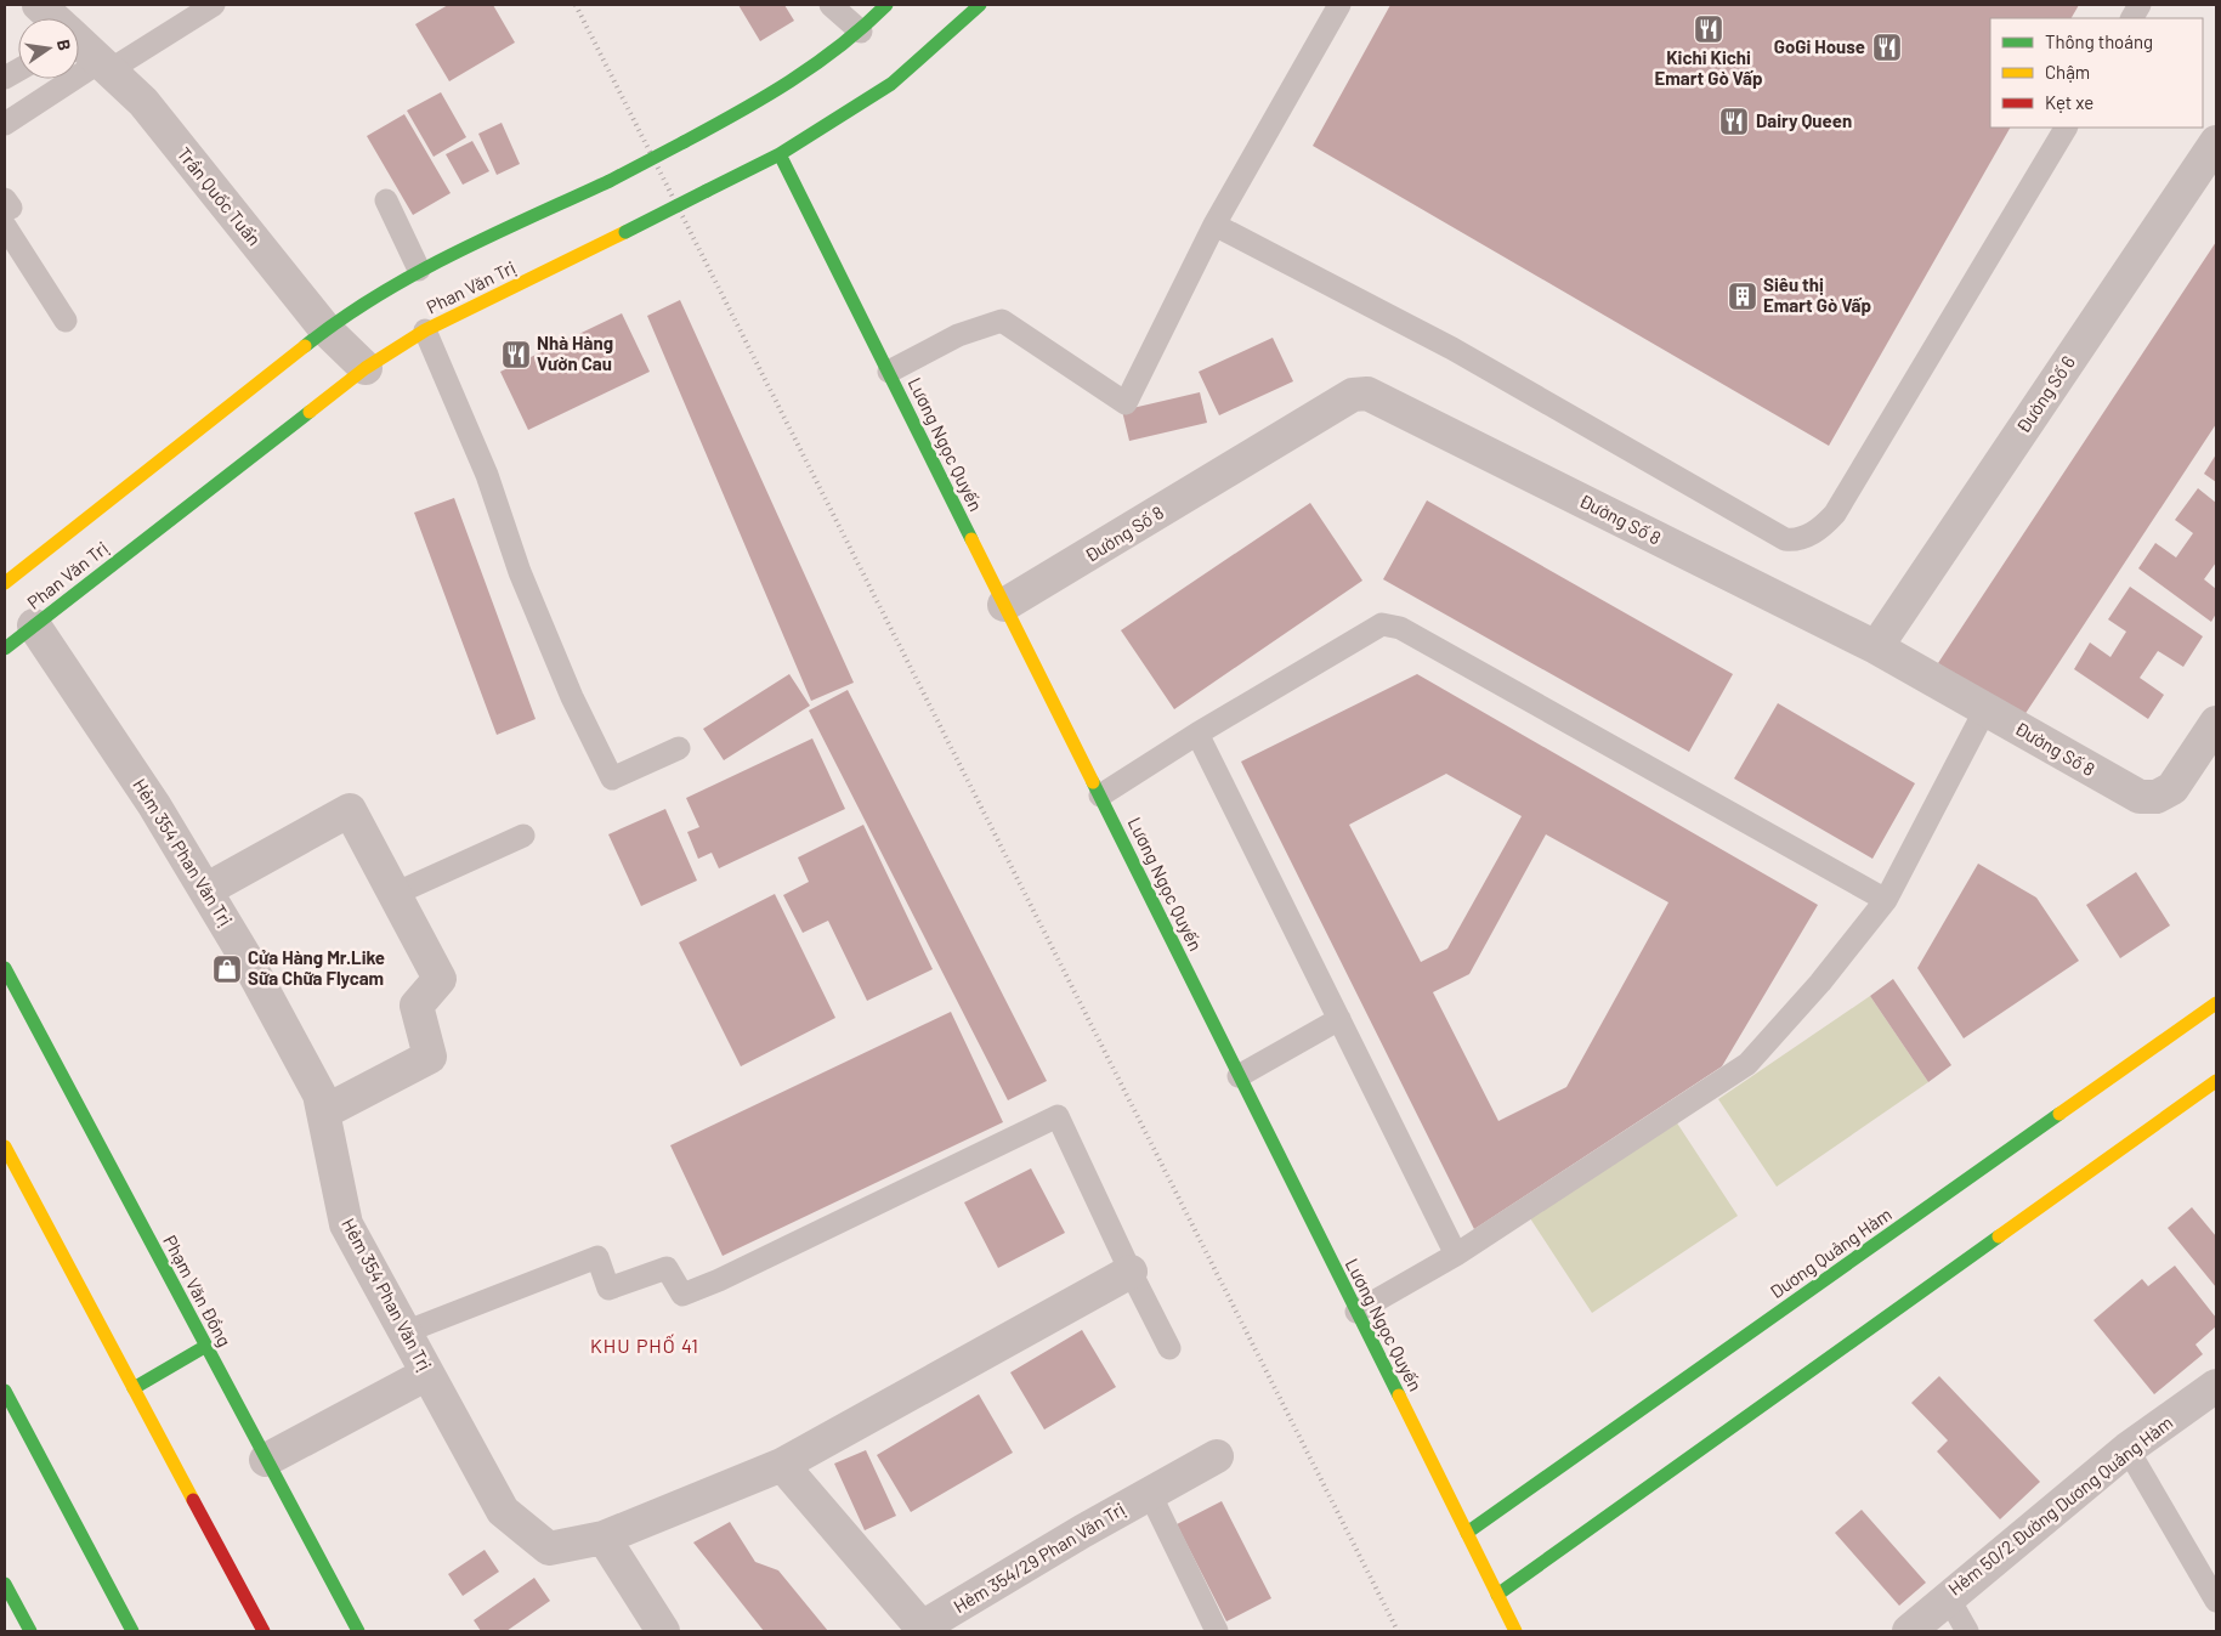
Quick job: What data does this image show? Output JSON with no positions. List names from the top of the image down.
{
  "streets": {
    "main road": [
      "Phan Văn Trị",
      "Lương Ngọc Quyến",
      "Dương Quảng Hàm",
      "Phạm Văn Đồng"
    ],
    "street": [
      "Trần Quốc Tuấn",
      "Đường Số 6",
      "Đường Số 8",
      "Hẻm 354 Phan Văn Trị",
      "Hẻm 50/2 Đường Dương Quảng Hàm",
      "Hẻm 354/29 Phan Văn Trị"
    ]
  },
  "crossings": [
    ["Trần Quốc Tuấn", "Phan Văn Trị"],
    ["Phan Văn Trị", "Lương Ngọc Quyến"],
    ["Phan Văn Trị", "Hẻm 354 Phan Văn Trị"],
    ["Đường Số 6", "Đường Số 8"],
    ["Lương Ngọc Quyến", "Đường Số 8"],
    ["Lương Ngọc Quyến", "Dương Quảng Hàm"]
  ],
  "districts": ["KHU PHỐ 41"],
  "places": {
    "restaurant": [
      "Kichi Kichi Emart Gò Vấp",
      "GoGi House",
      "Dairy Queen",
      "Nhà Hàng Vườn Cau"
    ],
    "building": ["Siêu thị Emart Gò Vấp"],
    "shop": ["Cửa Hàng Mr.Like Sữa Chữa Flycam"]
  },
  "legend": ["Thông thoáng", "Chậm", "Kẹt xe"],
  "north": "right"
}
